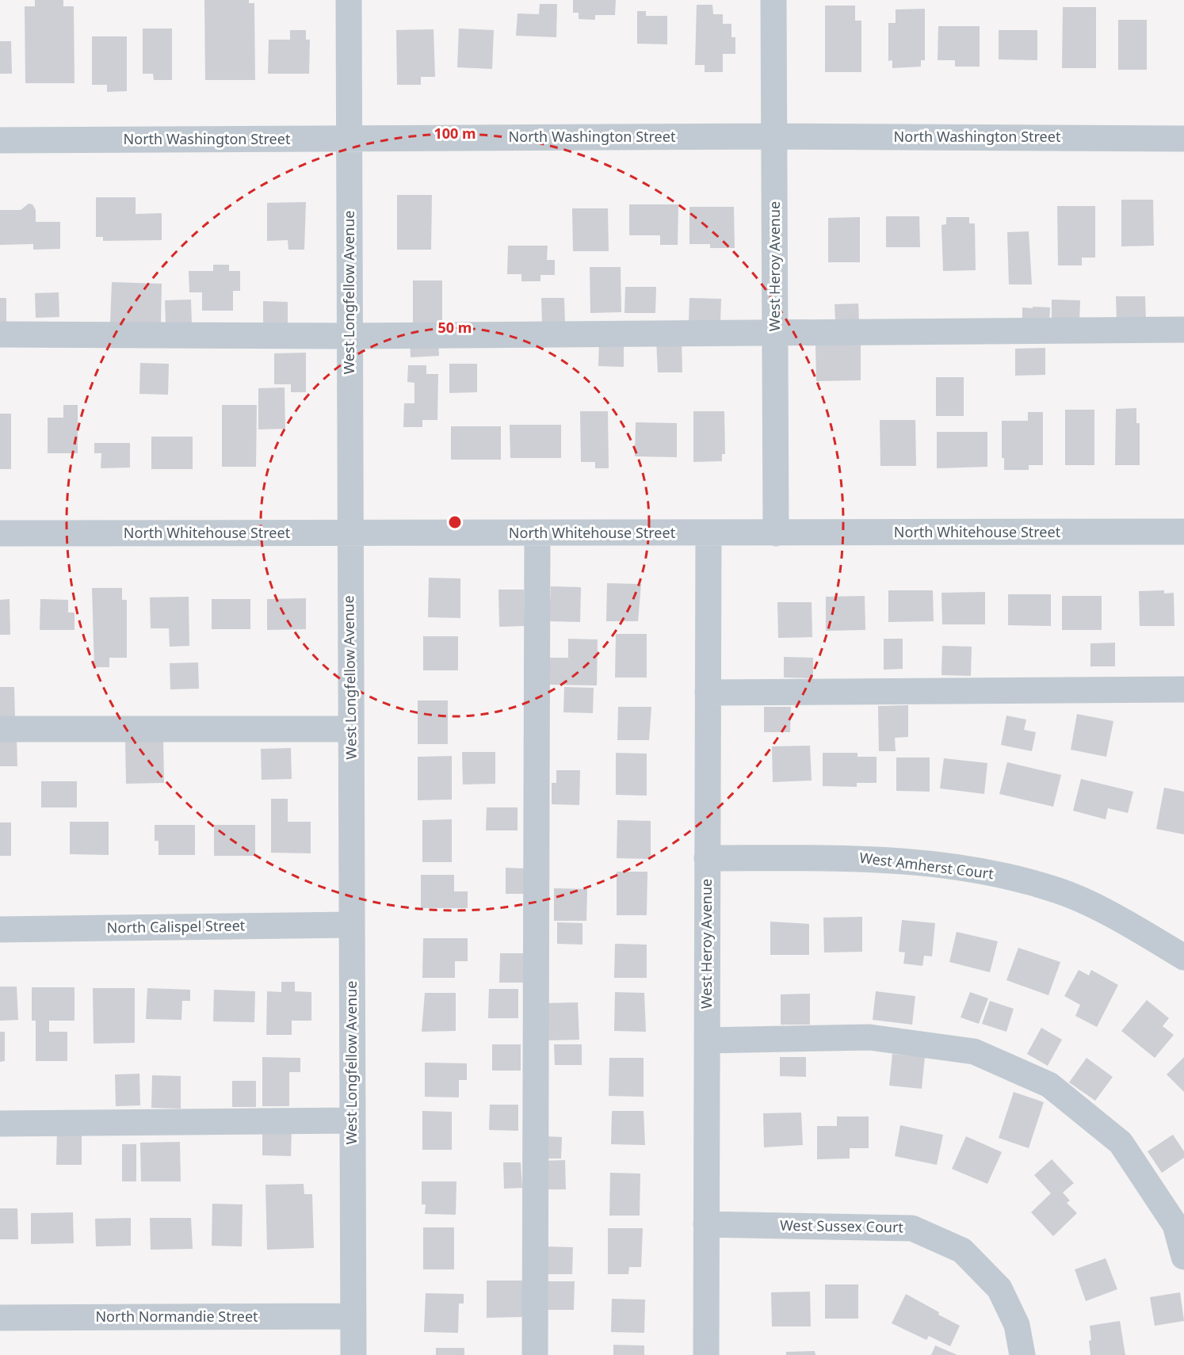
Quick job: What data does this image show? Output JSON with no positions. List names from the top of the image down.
{
  "streets": {
    "street": [
      "North Washington Street",
      "West Heroy Avenue",
      "West Longfellow Avenue",
      "North Whitehouse Street",
      "West Amherst Court",
      "North Calispel Street",
      "West Sussex Court",
      "North Normandie Street"
    ]
  },
  "crossings": [
    ["North Washington Street", "West Heroy Avenue"],
    ["North Washington Street", "West Longfellow Avenue"],
    ["West Heroy Avenue", "North Whitehouse Street"],
    ["West Heroy Avenue", "West Amherst Court"],
    ["West Heroy Avenue", "West Sussex Court"],
    ["West Longfellow Avenue", "North Whitehouse Street"],
    ["West Longfellow Avenue", "North Calispel Street"],
    ["West Longfellow Avenue", "North Normandie Street"]
  ],
  "rings": ["100 m", "50 m"]
}
